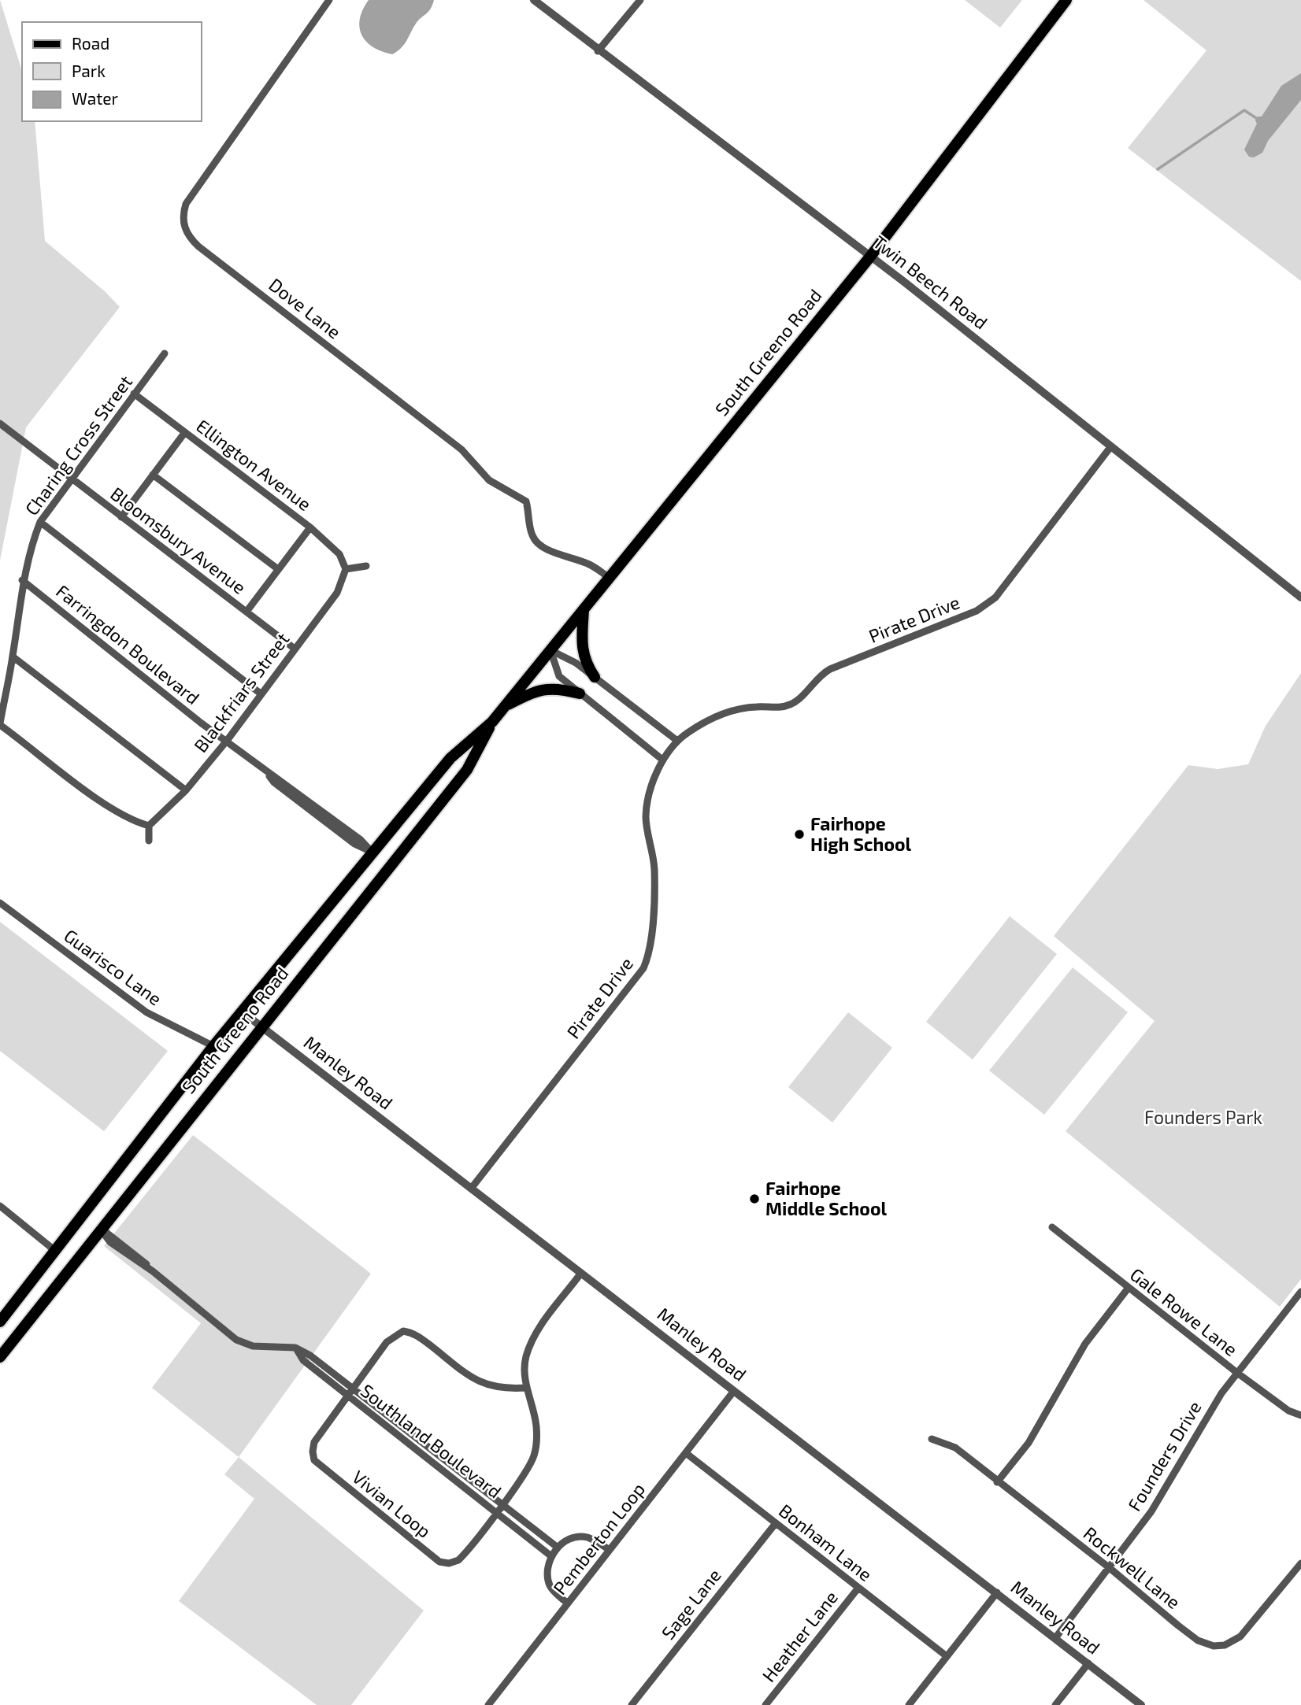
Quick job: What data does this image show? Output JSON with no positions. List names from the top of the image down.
{
  "streets": {
    "main road": ["South Greeno Road"],
    "street": [
      "Twin Beech Road",
      "Dove Lane",
      "Charing Cross Street",
      "Ellington Avenue",
      "Bloomsbury Avenue",
      "Pirate Drive",
      "Farringdon Boulevard",
      "Blackfriars Street",
      "Guarisco Lane",
      "Manley Road",
      "Gale Rowe Lane",
      "Southland Boulevard",
      "Founders Drive",
      "Vivian Loop",
      "Pemberton Loop",
      "Bonham Lane",
      "Rockwell Lane",
      "Sage Lane",
      "Heather Lane"
    ]
  },
  "crossings": [
    ["Twin Beech Road", "South Greeno Road"],
    ["Twin Beech Road", "Pirate Drive"],
    ["Dove Lane", "South Greeno Road"],
    ["South Greeno Road", "Farringdon Boulevard"],
    ["South Greeno Road", "Guarisco Lane"],
    ["South Greeno Road", "Manley Road"],
    ["South Greeno Road", "Southland Boulevard"],
    ["Charing Cross Street", "Ellington Avenue"],
    ["Charing Cross Street", "Bloomsbury Avenue"],
    ["Charing Cross Street", "Farringdon Boulevard"],
    ["Ellington Avenue", "Blackfriars Street"],
    ["Bloomsbury Avenue", "Blackfriars Street"],
    ["Pirate Drive", "Manley Road"],
    ["Farringdon Boulevard", "Blackfriars Street"],
    ["Manley Road", "Founders Drive"],
    ["Manley Road", "Vivian Loop"],
    ["Manley Road", "Pemberton Loop"],
    ["Gale Rowe Lane", "Founders Drive"],
    ["Southland Boulevard", "Vivian Loop"],
    ["Founders Drive", "Rockwell Lane"],
    ["Pemberton Loop", "Bonham Lane"],
    ["Bonham Lane", "Sage Lane"],
    ["Bonham Lane", "Heather Lane"]
  ],
  "parks": ["Founders Park"],
  "places": ["Fairhope High School", "Fairhope Middle School"],
  "legend": ["Road", "Park", "Water"]
}
